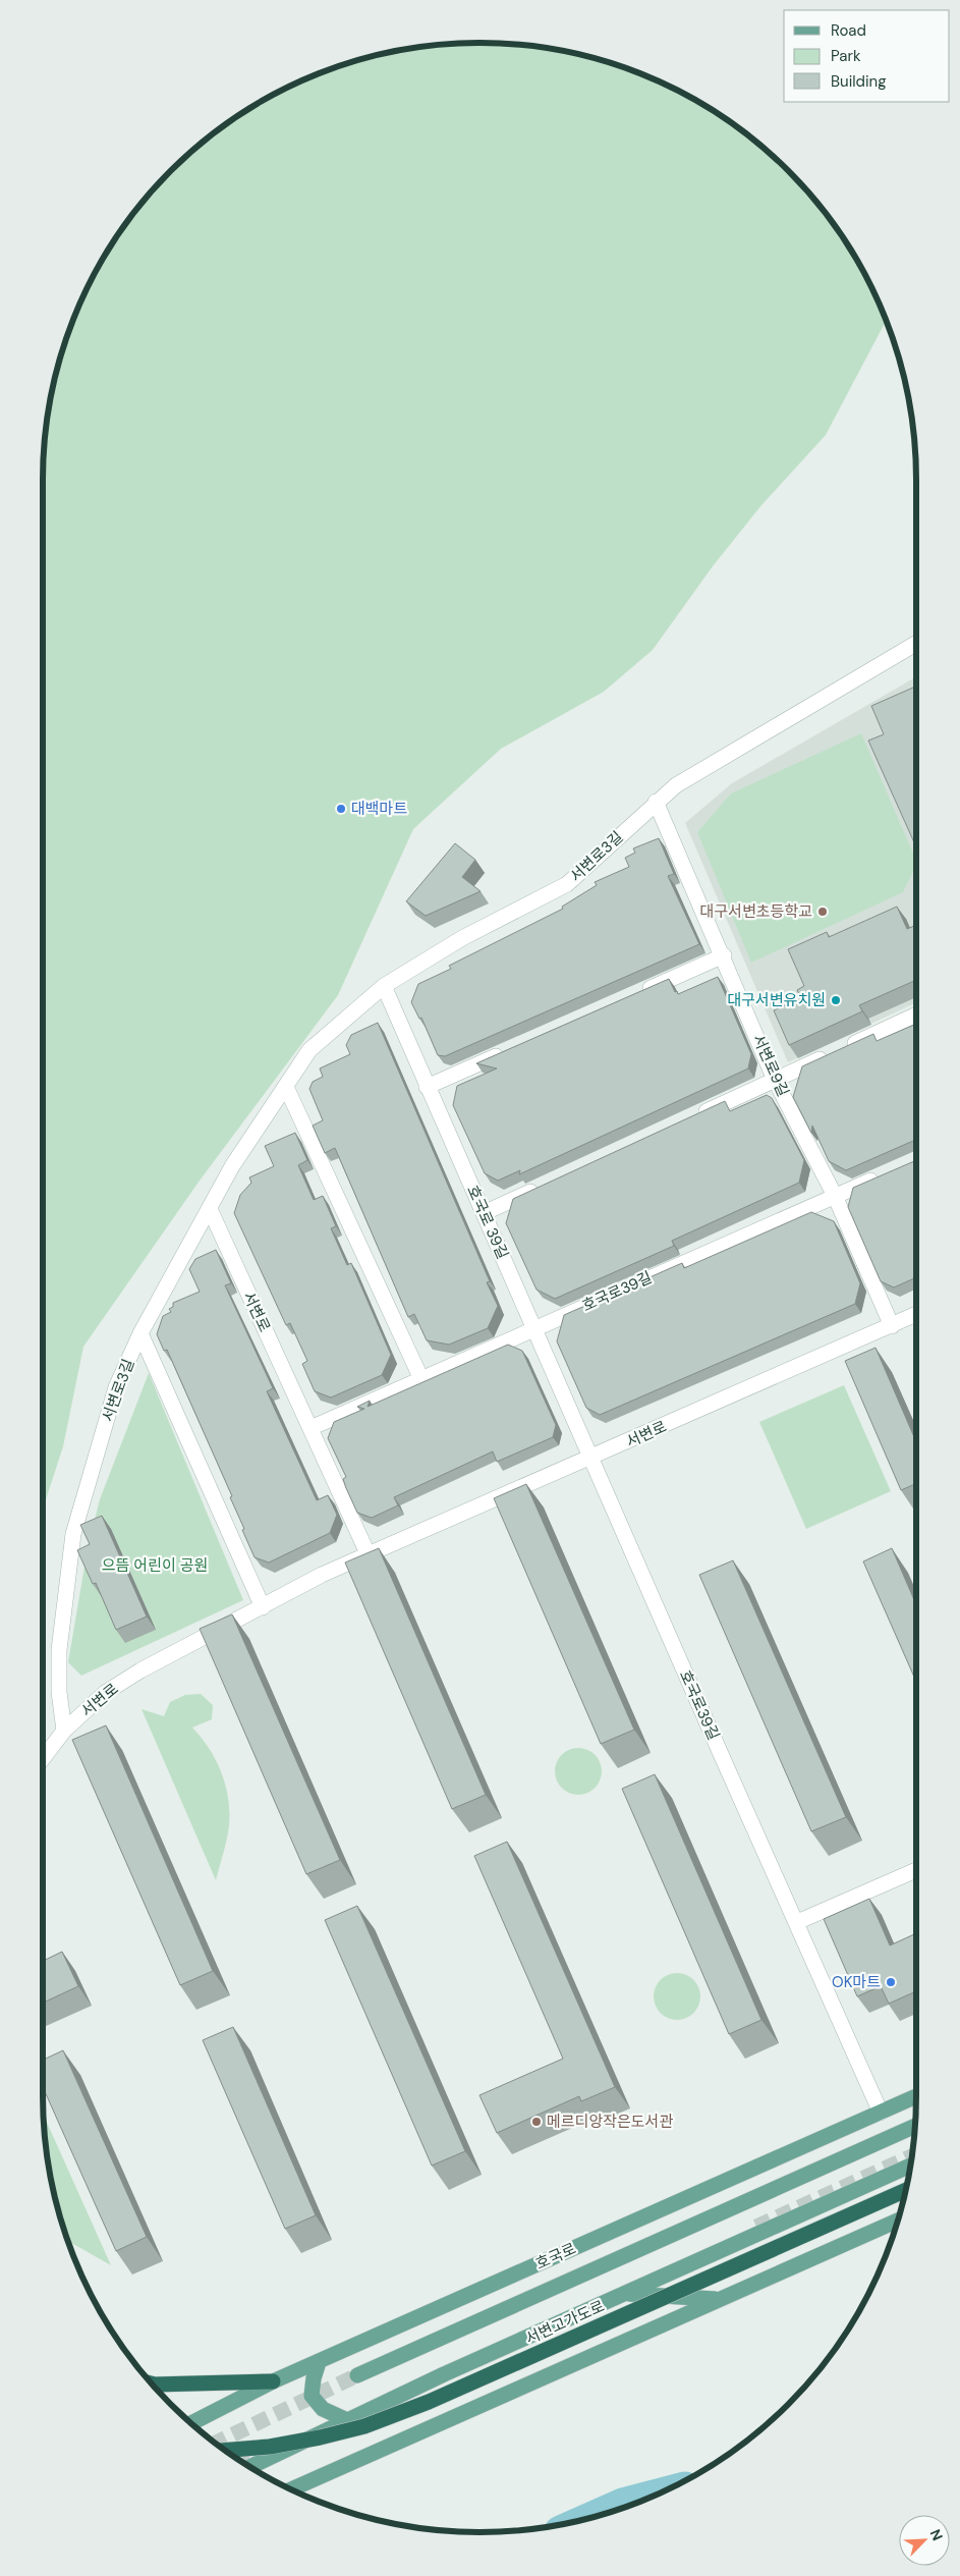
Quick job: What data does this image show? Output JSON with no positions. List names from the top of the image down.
{
  "streets": {
    "highway": ["서변고가도로"],
    "main road": ["호국로"],
    "street": [
      "서변로3길",
      "서변로9길",
      "호국로 39길",
      "호국로39길",
      "서변로"
    ]
  },
  "crossings": [
    ["서변로3길", "서변로9길"],
    ["서변로3길", "호국로 39길"],
    ["서변로3길", "서변로"],
    ["서변로9길", "호국로39길"],
    ["서변로9길", "서변로"],
    ["호국로 39길", "호국로39길"],
    ["호국로 39길", "서변로"],
    ["호국로39길", "서변로"],
    ["호국로39길", "호국로"]
  ],
  "parks": ["으뜸 어린이 공원"],
  "places": [
    "대백마트",
    "대구서변초등학교",
    "대구서변유치원",
    "OK마트",
    "메르디앙작은도서관"
  ],
  "legend": ["Road", "Park", "Building"],
  "north": "top right"
}
